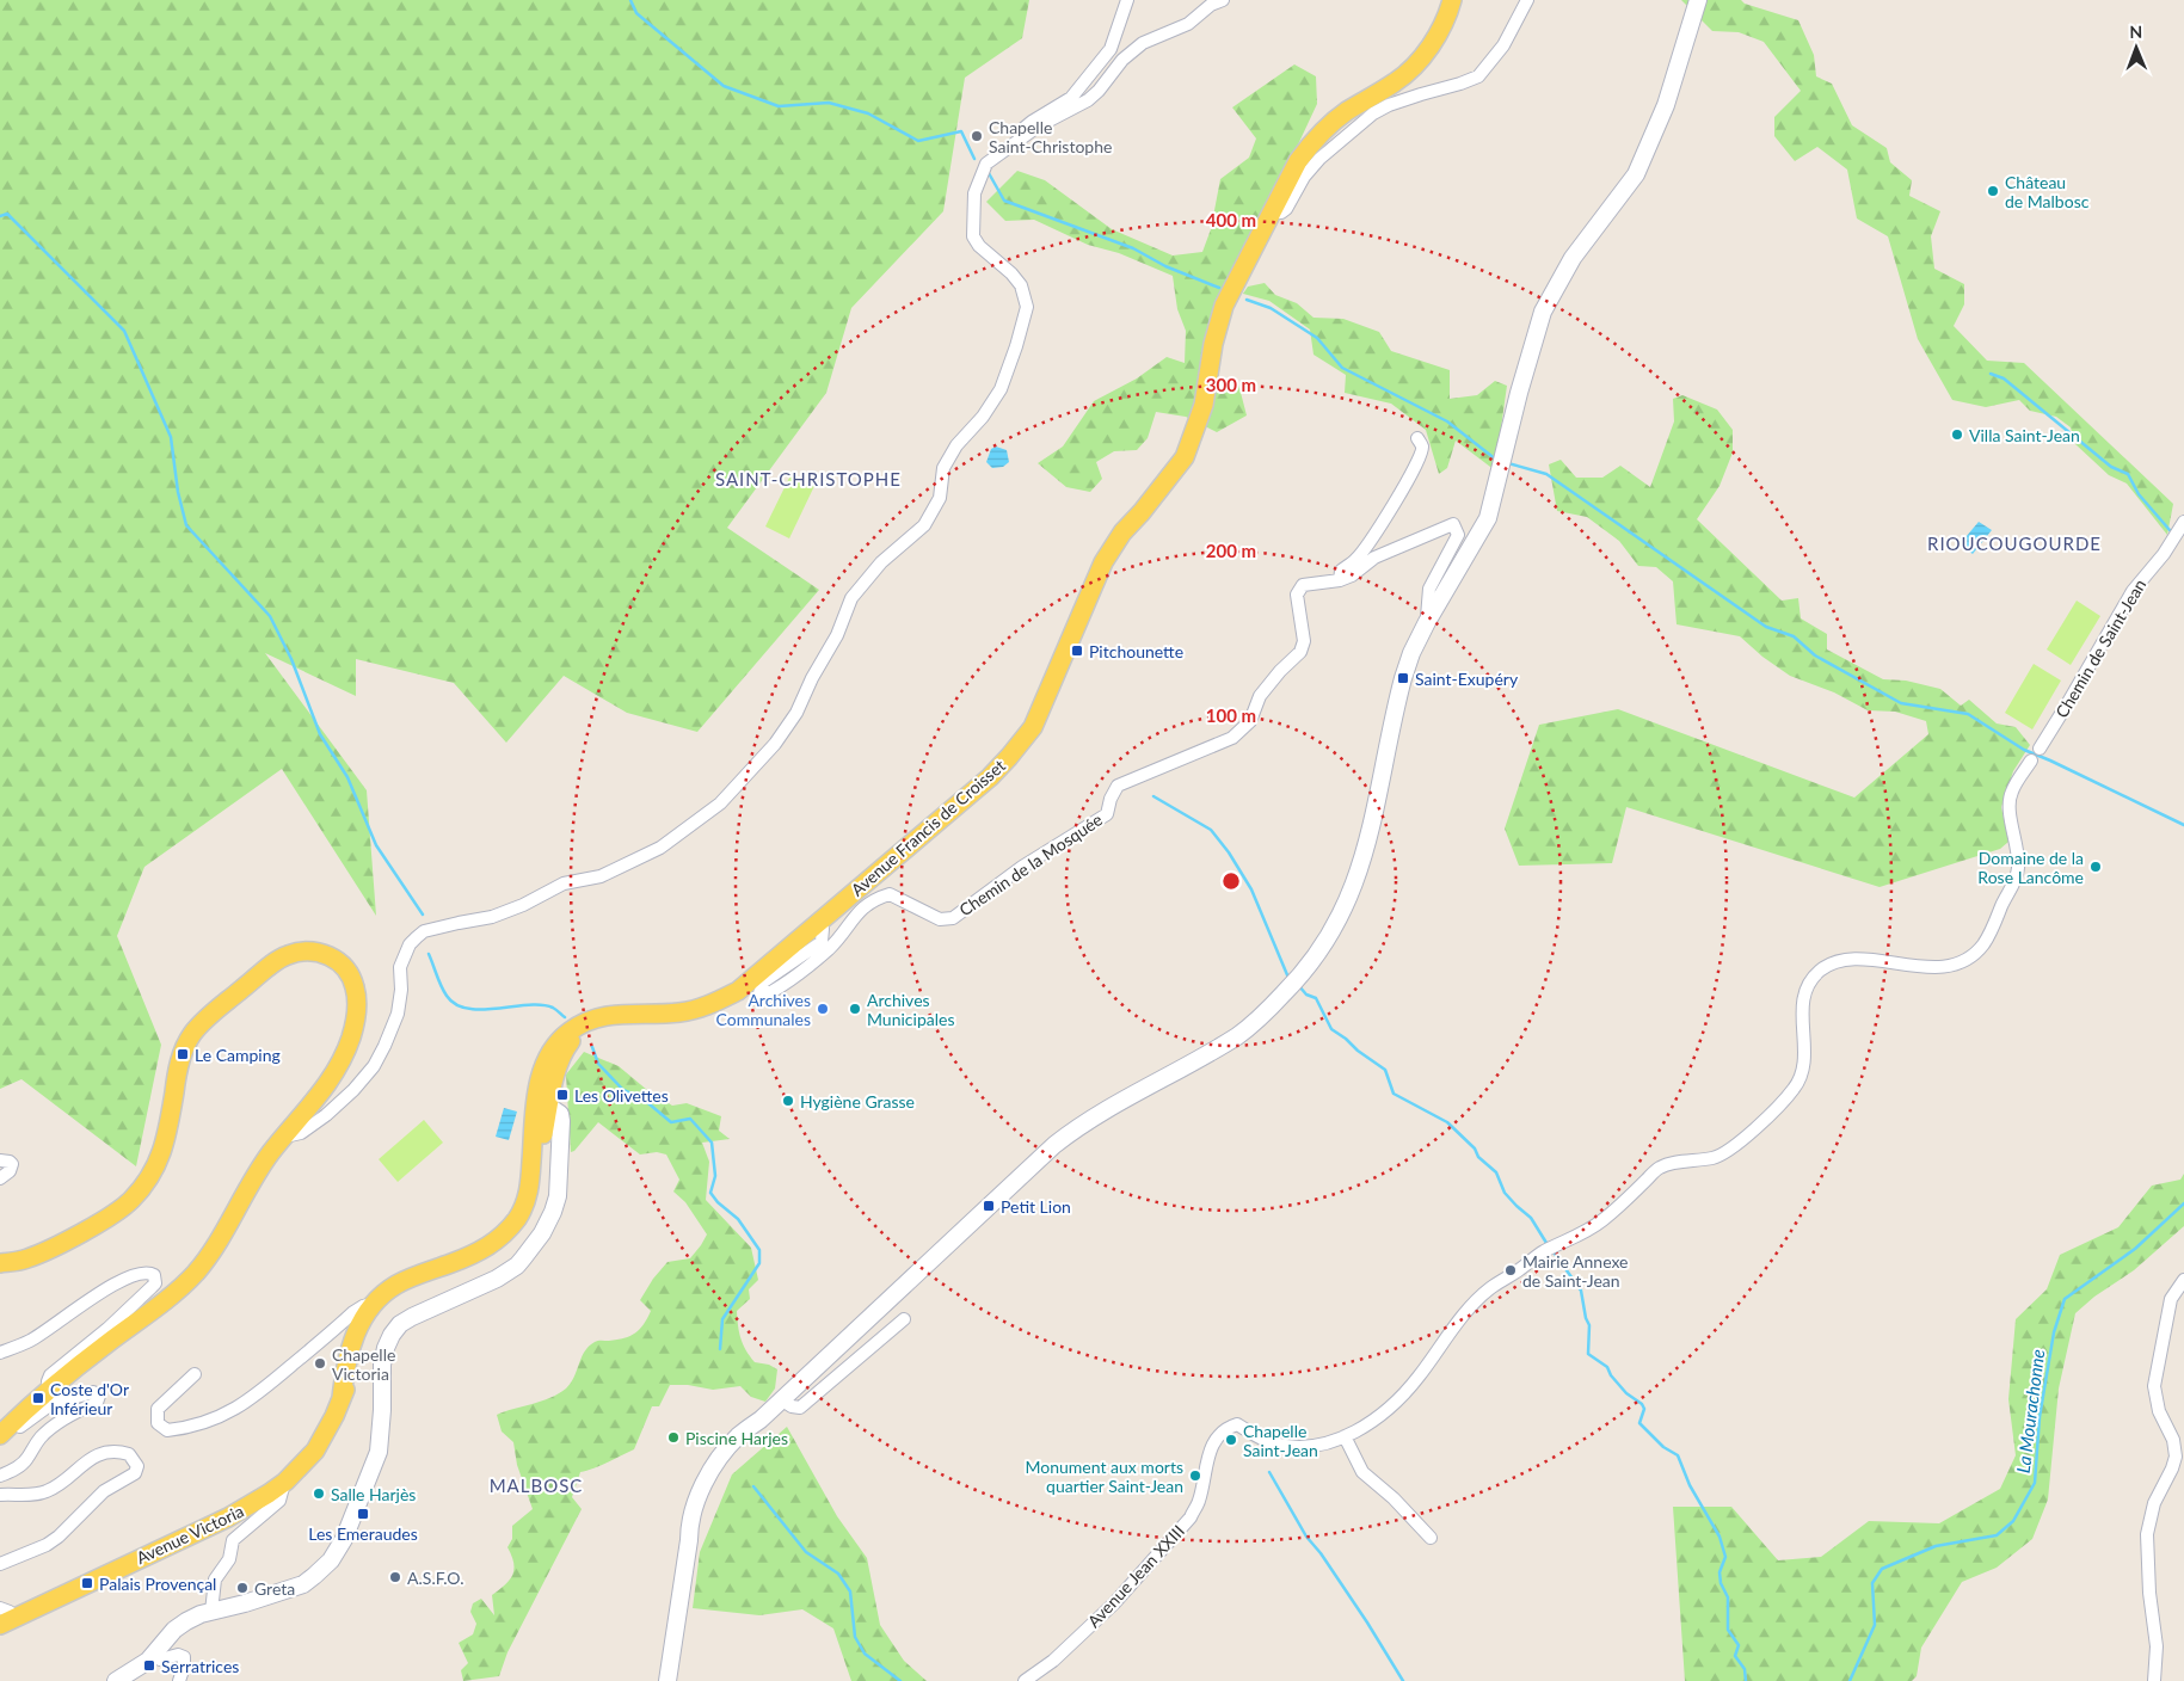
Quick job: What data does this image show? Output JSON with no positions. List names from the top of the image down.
{
  "streets": {
    "main road": ["Avenue Francis de Croisset", "Avenue Victoria"],
    "street": ["Chemin de Saint-Jean", "Chemin de la Mosquée", "Avenue Jean XXIII"]
  },
  "crossings": [
    ["Avenue Francis de Croisset", "Chemin de la Mosquée"],
    ["Avenue Francis de Croisset", "Avenue Victoria"]
  ],
  "districts": ["SAINT-CHRISTOPHE", "RIOUCOUGOURDE", "MALBOSC"],
  "water": ["La Mourachonne"],
  "places": {
    "other": [
      "Chapelle Saint-Christophe",
      "Château de Malbosc",
      "Villa Saint-Jean",
      "Domaine de la Rose Lancôme",
      "Archives Communales",
      "Archives Municipales",
      "Hygiène Grasse",
      "Mairie Annexe de Saint-Jean",
      "Chapelle Victoria",
      "Piscine Harjes",
      "Chapelle Saint-Jean",
      "Monument aux morts quartier Saint-Jean",
      "Salle Harjès",
      "A.S.F.O.",
      "Greta"
    ],
    "transit": [
      "Pitchounette",
      "Saint-Exupéry",
      "Le Camping",
      "Les Olivettes",
      "Petit Lion",
      "Coste d'Or Inférieur",
      "Les Emeraudes",
      "Palais Provençal",
      "Serratrices"
    ]
  },
  "north": "top",
  "rings": [
    "400 m",
    "300 m",
    "200 m",
    "100 m"
  ]
}
